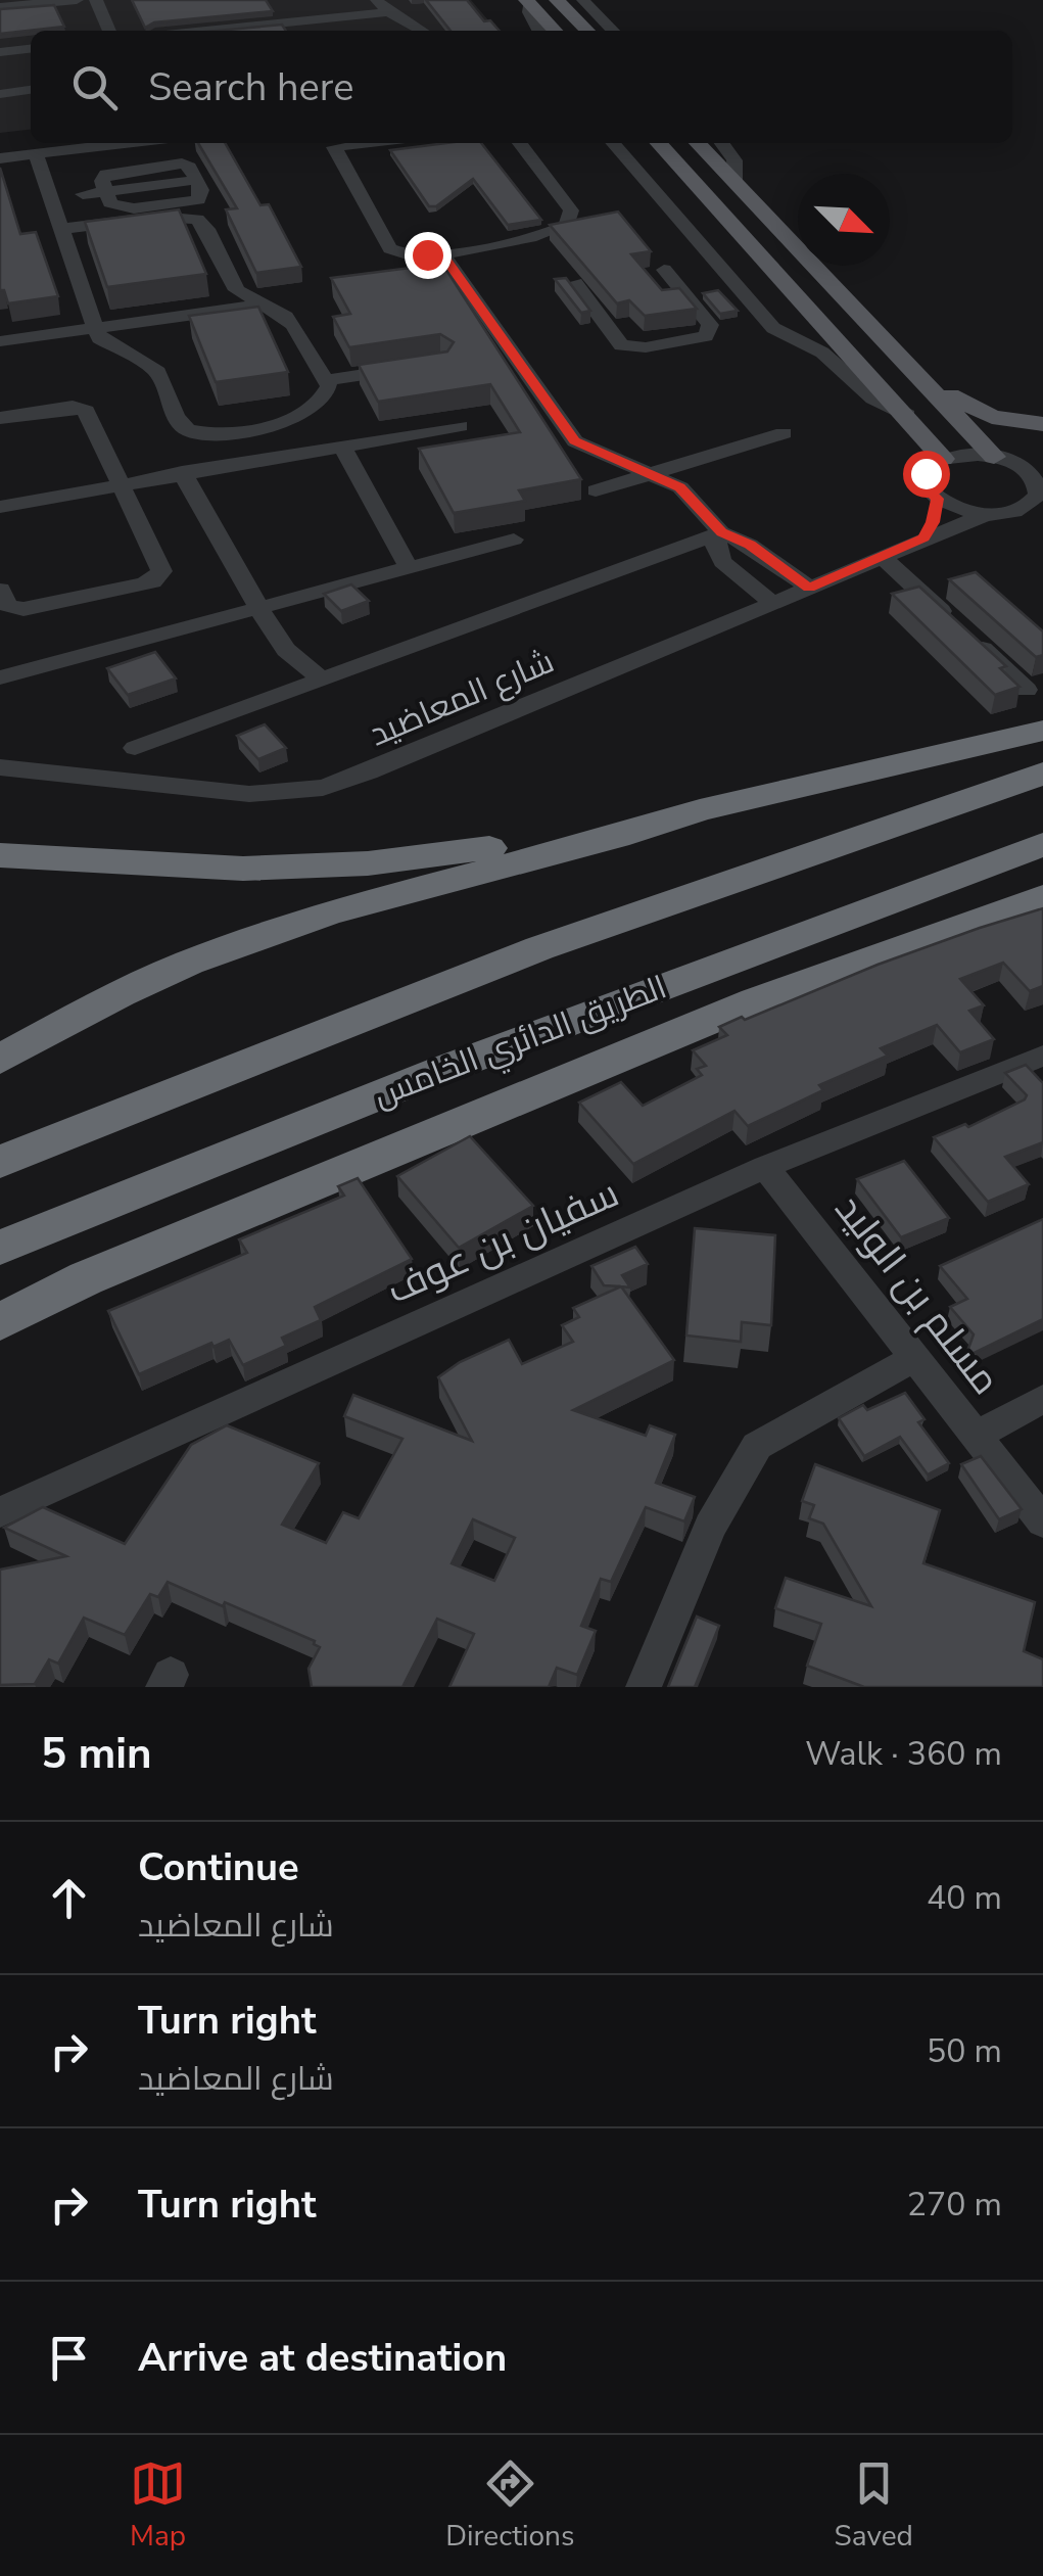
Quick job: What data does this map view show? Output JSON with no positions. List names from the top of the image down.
{
  "streets": {
    "highway": ["الطريق الدائري الخامس"],
    "street": ["شارع المعاضيد", "سفيان بن عوف", "مسلم بن الوليد"]
  },
  "crossings": [
    ["سفيان بن عوف", "مسلم بن الوليد"]
  ],
  "north": "bottom right",
  "page": {
    "search": "Search here",
    "heading": ["5 min", "Walk · 360 m"],
    "list": [
      ["Continue", "شارع المعاضيد", "40 m"],
      ["Turn right", "شارع المعاضيد", "50 m"],
      ["Turn right", "270 m"],
      "Arrive at destination"
    ],
    "nav": ["Map", "Directions", "Saved"]
  }
}
